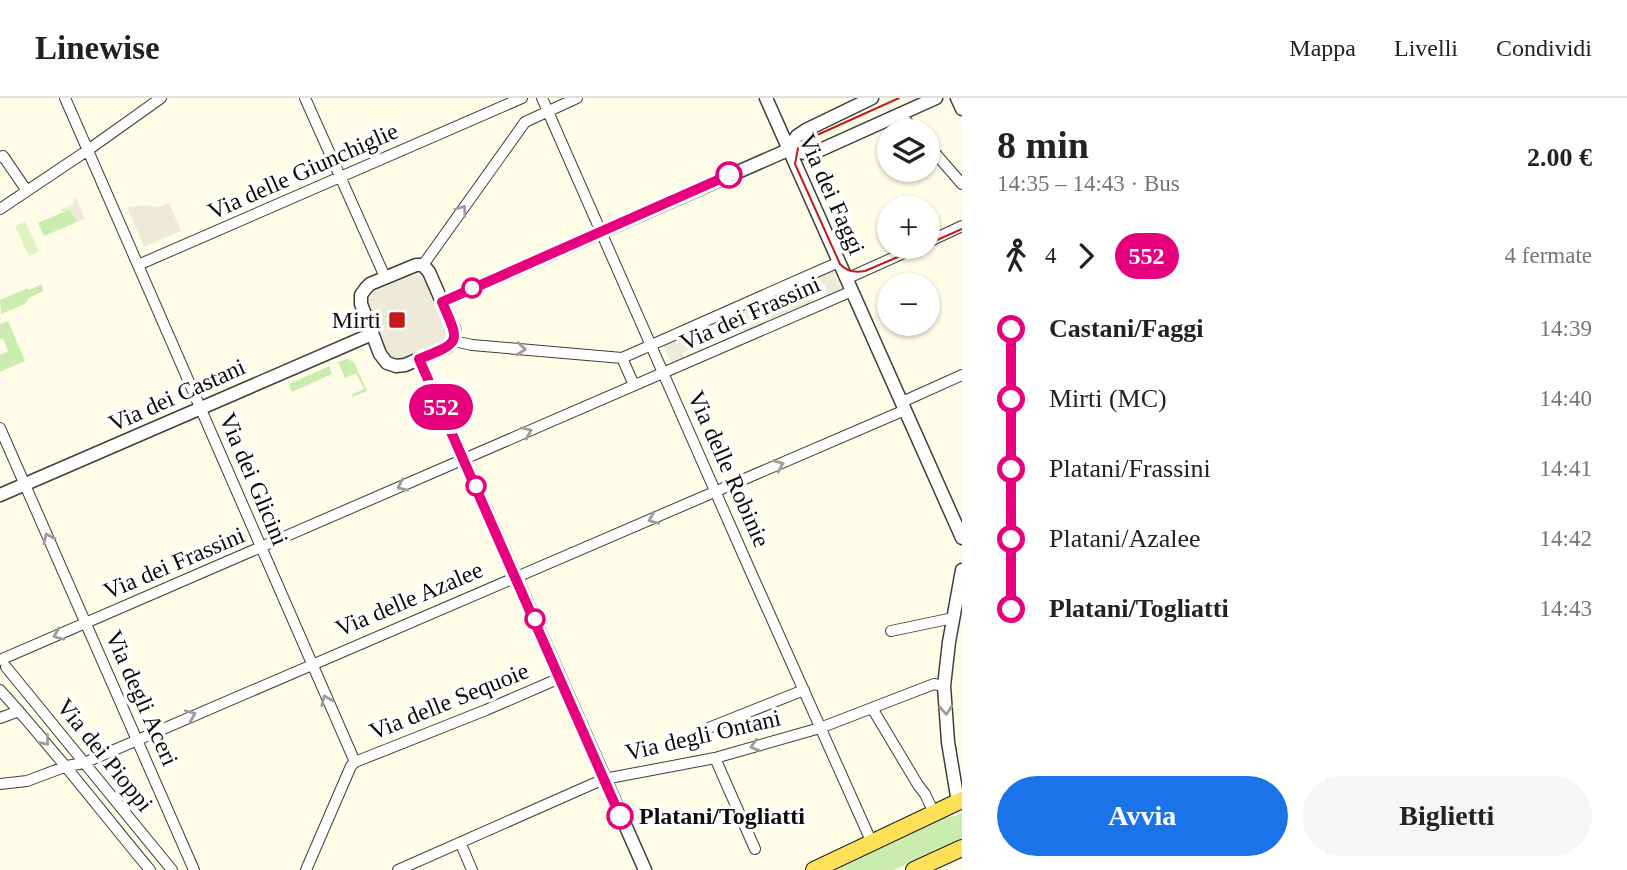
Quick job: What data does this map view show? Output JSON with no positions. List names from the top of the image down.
{
  "streets": {
    "street": [
      "Via delle Giunchiglie",
      "Via dei Faggi",
      "Via dei Frassini",
      "Via dei Castani",
      "Via delle Robinie",
      "Via dei Glicini",
      "Via delle Azalee",
      "Via degli Aceri",
      "Via delle Sequoie",
      "Via degli Ontani",
      "Via dei Pioppi"
    ]
  },
  "crossings": [
    ["Via delle Giunchiglie", "Via dei Glicini"],
    ["Via dei Faggi", "Via dei Frassini"],
    ["Via dei Faggi", "Via delle Azalee"],
    ["Via dei Frassini", "Via delle Robinie"],
    ["Via dei Frassini", "Via dei Glicini"],
    ["Via dei Frassini", "Via degli Aceri"],
    ["Via dei Frassini", "Via dei Pioppi"],
    ["Via dei Castani", "Via dei Glicini"],
    ["Via dei Castani", "Via degli Aceri"],
    ["Via delle Robinie", "Via delle Azalee"],
    ["Via delle Robinie", "Via degli Ontani"],
    ["Via dei Glicini", "Via delle Azalee"],
    ["Via dei Glicini", "Via delle Sequoie"],
    ["Via delle Azalee", "Via degli Aceri"],
    ["Via delle Azalee", "Via dei Pioppi"]
  ],
  "places": {
    "transit": ["Mirti"],
    "other": ["Platani/Togliatti"]
  },
  "lines": ["bus line 552"],
  "page": {
    "header": "Linewise",
    "nav": ["Mappa", "Livelli", "Condividi"],
    "on_map": "552",
    "heading": ["8 min", "14:35 – 14:43 · Bus", "2.00 €"],
    "map_buttons": ["+", "−"],
    "legs": ["4", "552", "4 fermate"],
    "list": [
      {
        "name": "Castani/Faggi",
        "value": "14:39"
      },
      {
        "name": "Mirti (MC)",
        "value": "14:40"
      },
      {
        "name": "Platani/Frassini",
        "value": "14:41"
      },
      {
        "name": "Platani/Azalee",
        "value": "14:42"
      },
      {
        "name": "Platani/Togliatti",
        "value": "14:43"
      }
    ],
    "buttons": ["Avvia", "Biglietti"]
  }
}
